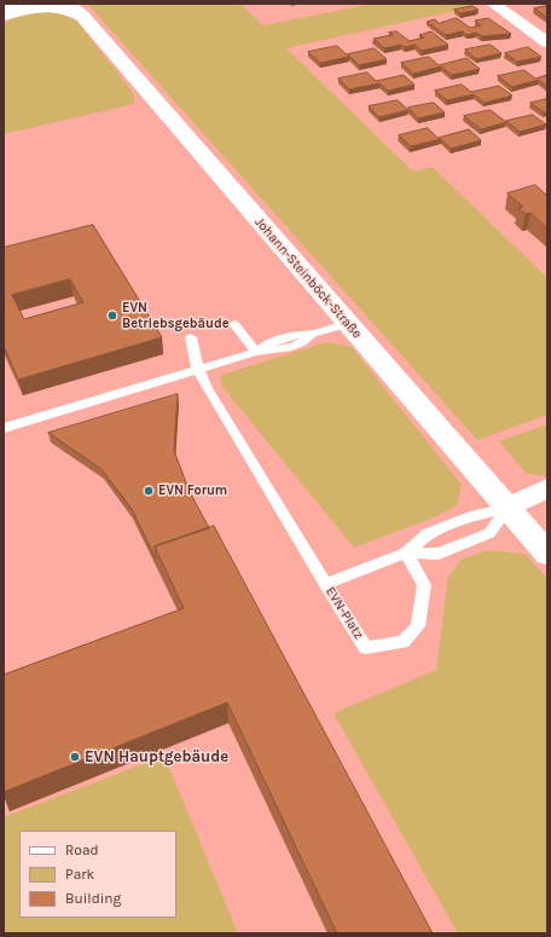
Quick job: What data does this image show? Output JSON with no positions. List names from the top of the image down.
{
  "streets": {
    "street": ["Johann-Steinböck-Straße"],
    "lane": ["EVN-Platz"]
  },
  "crossings": [
    ["Johann-Steinböck-Straße", "EVN-Platz"]
  ],
  "places": ["EVN Betriebsgebäude", "EVN Forum", "EVN Hauptgebäude"],
  "legend": ["Road", "Park", "Building"]
}
